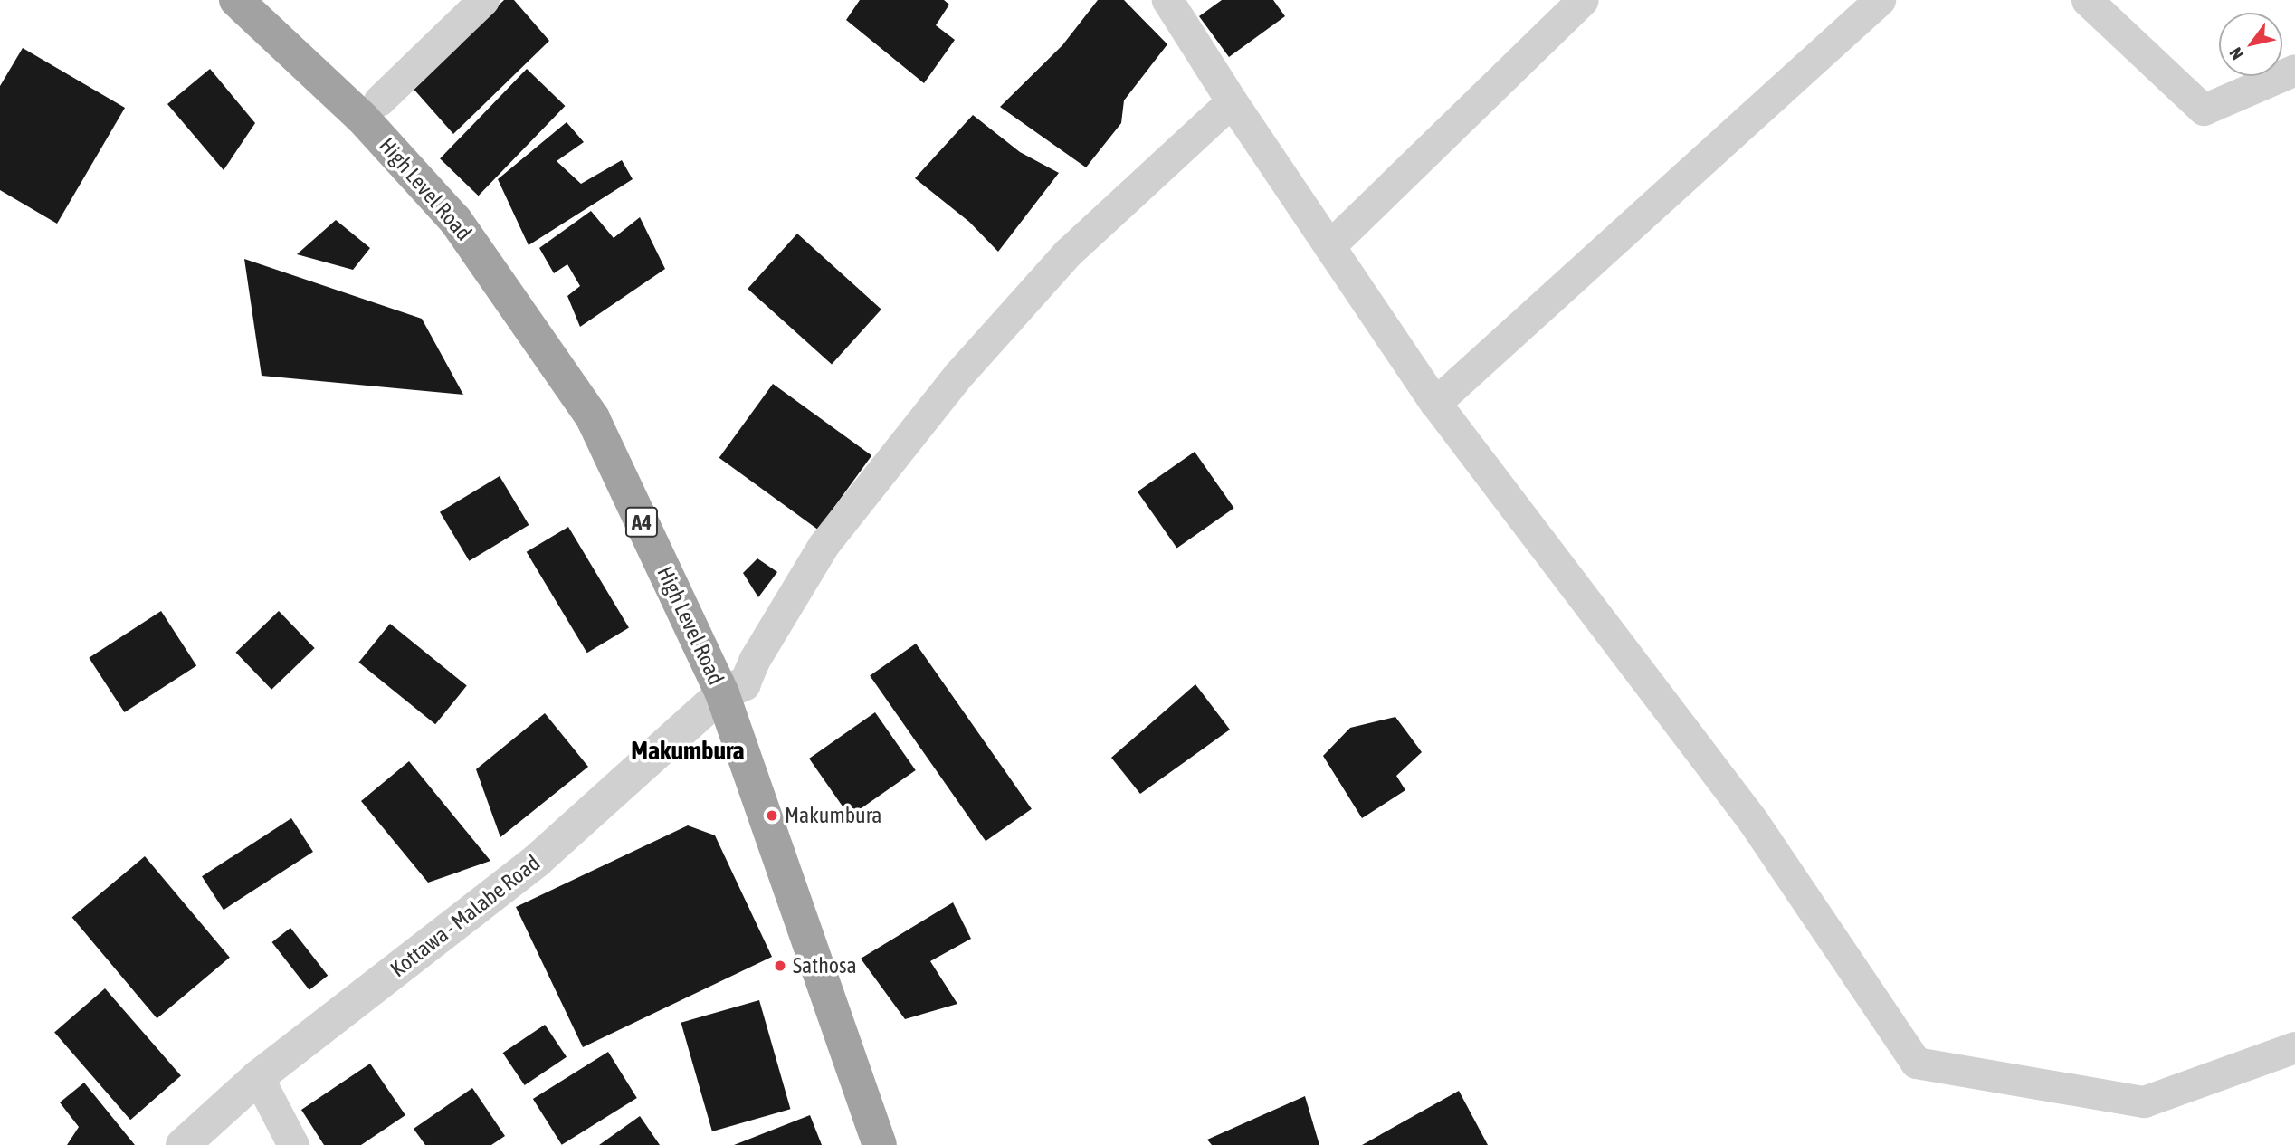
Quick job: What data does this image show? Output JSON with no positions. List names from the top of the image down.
{
  "streets": {
    "highway": ["High Level Road", "A4"],
    "street": ["Kottawa - Malabe Road"]
  },
  "crossings": [
    ["High Level Road", "Kottawa - Malabe Road"]
  ],
  "districts": ["Makumbura"],
  "places": ["Makumbura", "Sathosa"],
  "north": "bottom left"
}
